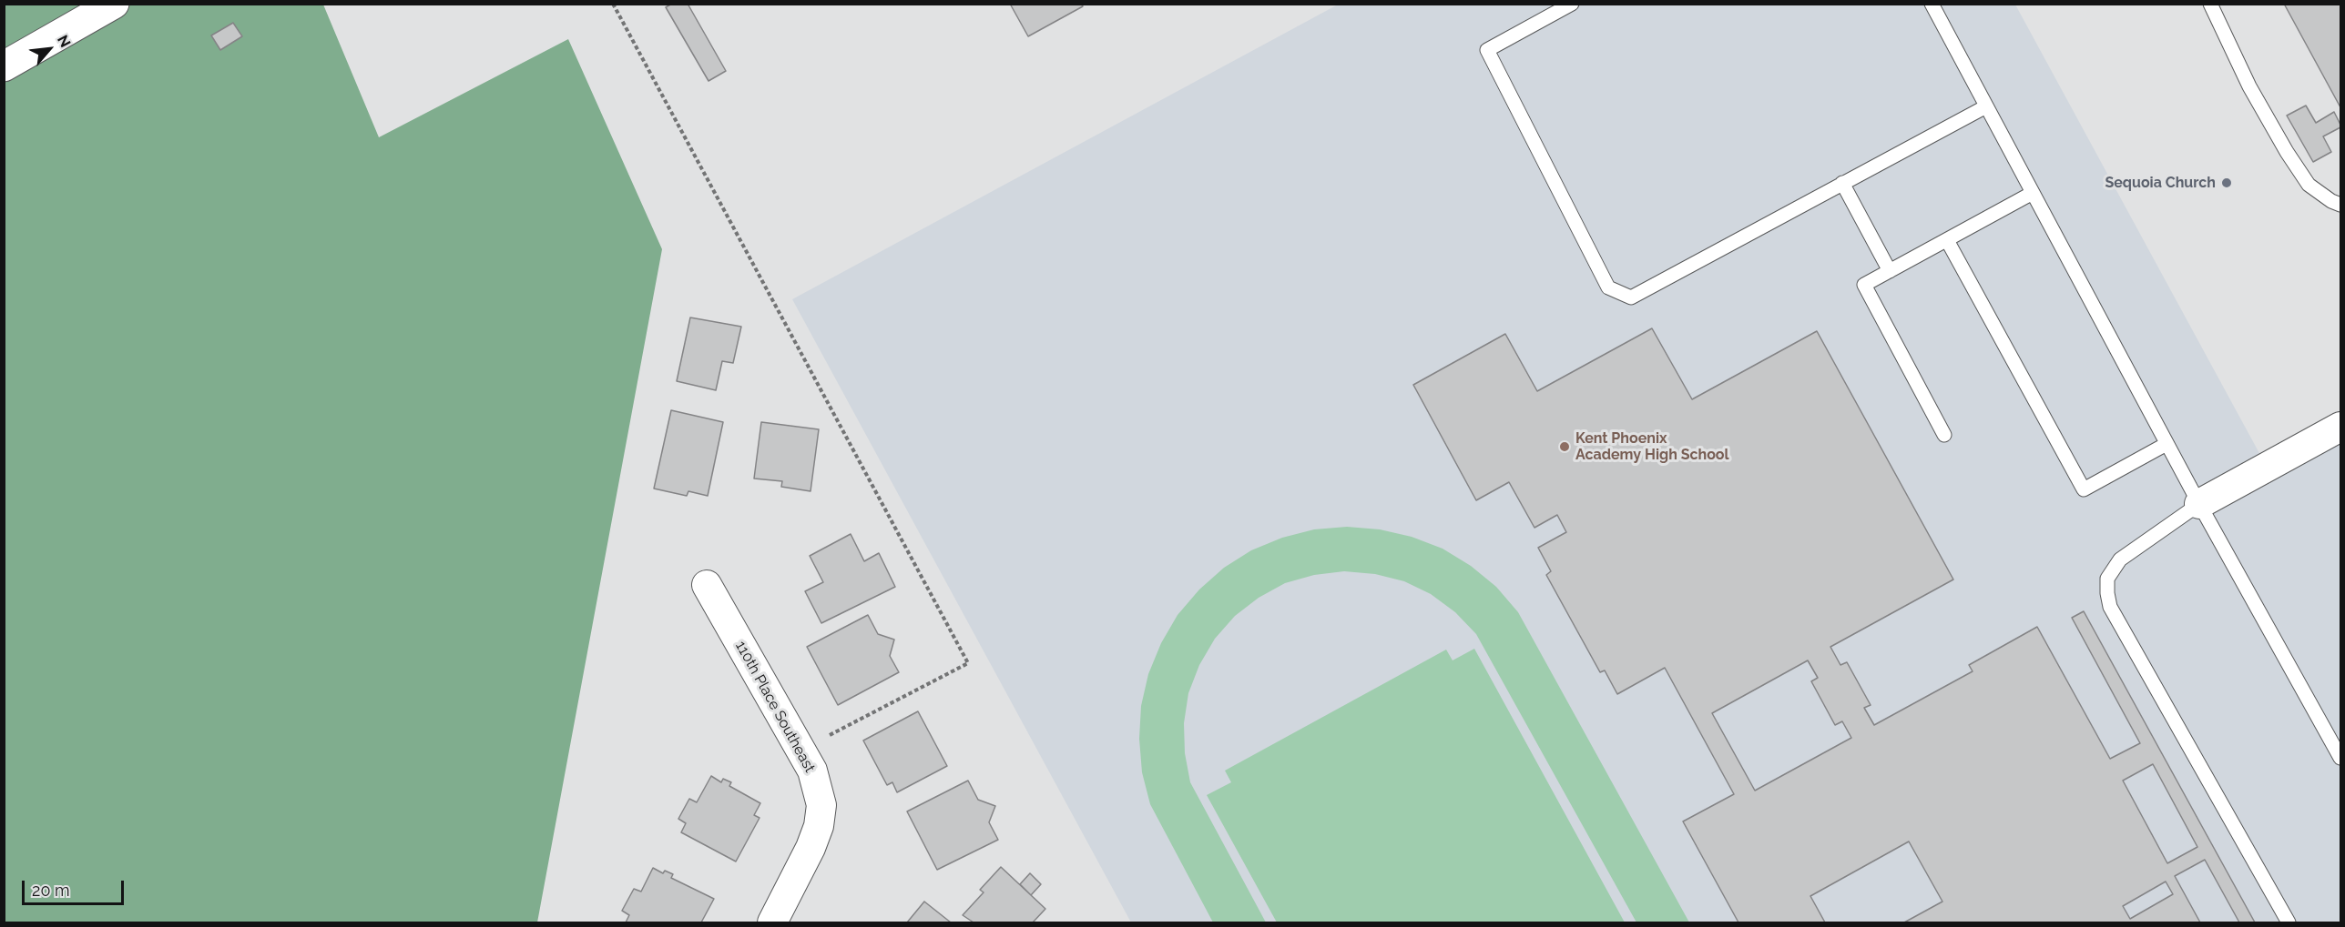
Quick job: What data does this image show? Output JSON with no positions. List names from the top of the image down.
{
  "streets": {
    "street": ["110th Place Southeast"]
  },
  "places": ["Sequoia Church", "Kent Phoenix Academy High School"],
  "scale_bar": "20 m",
  "north": "top right"
}
